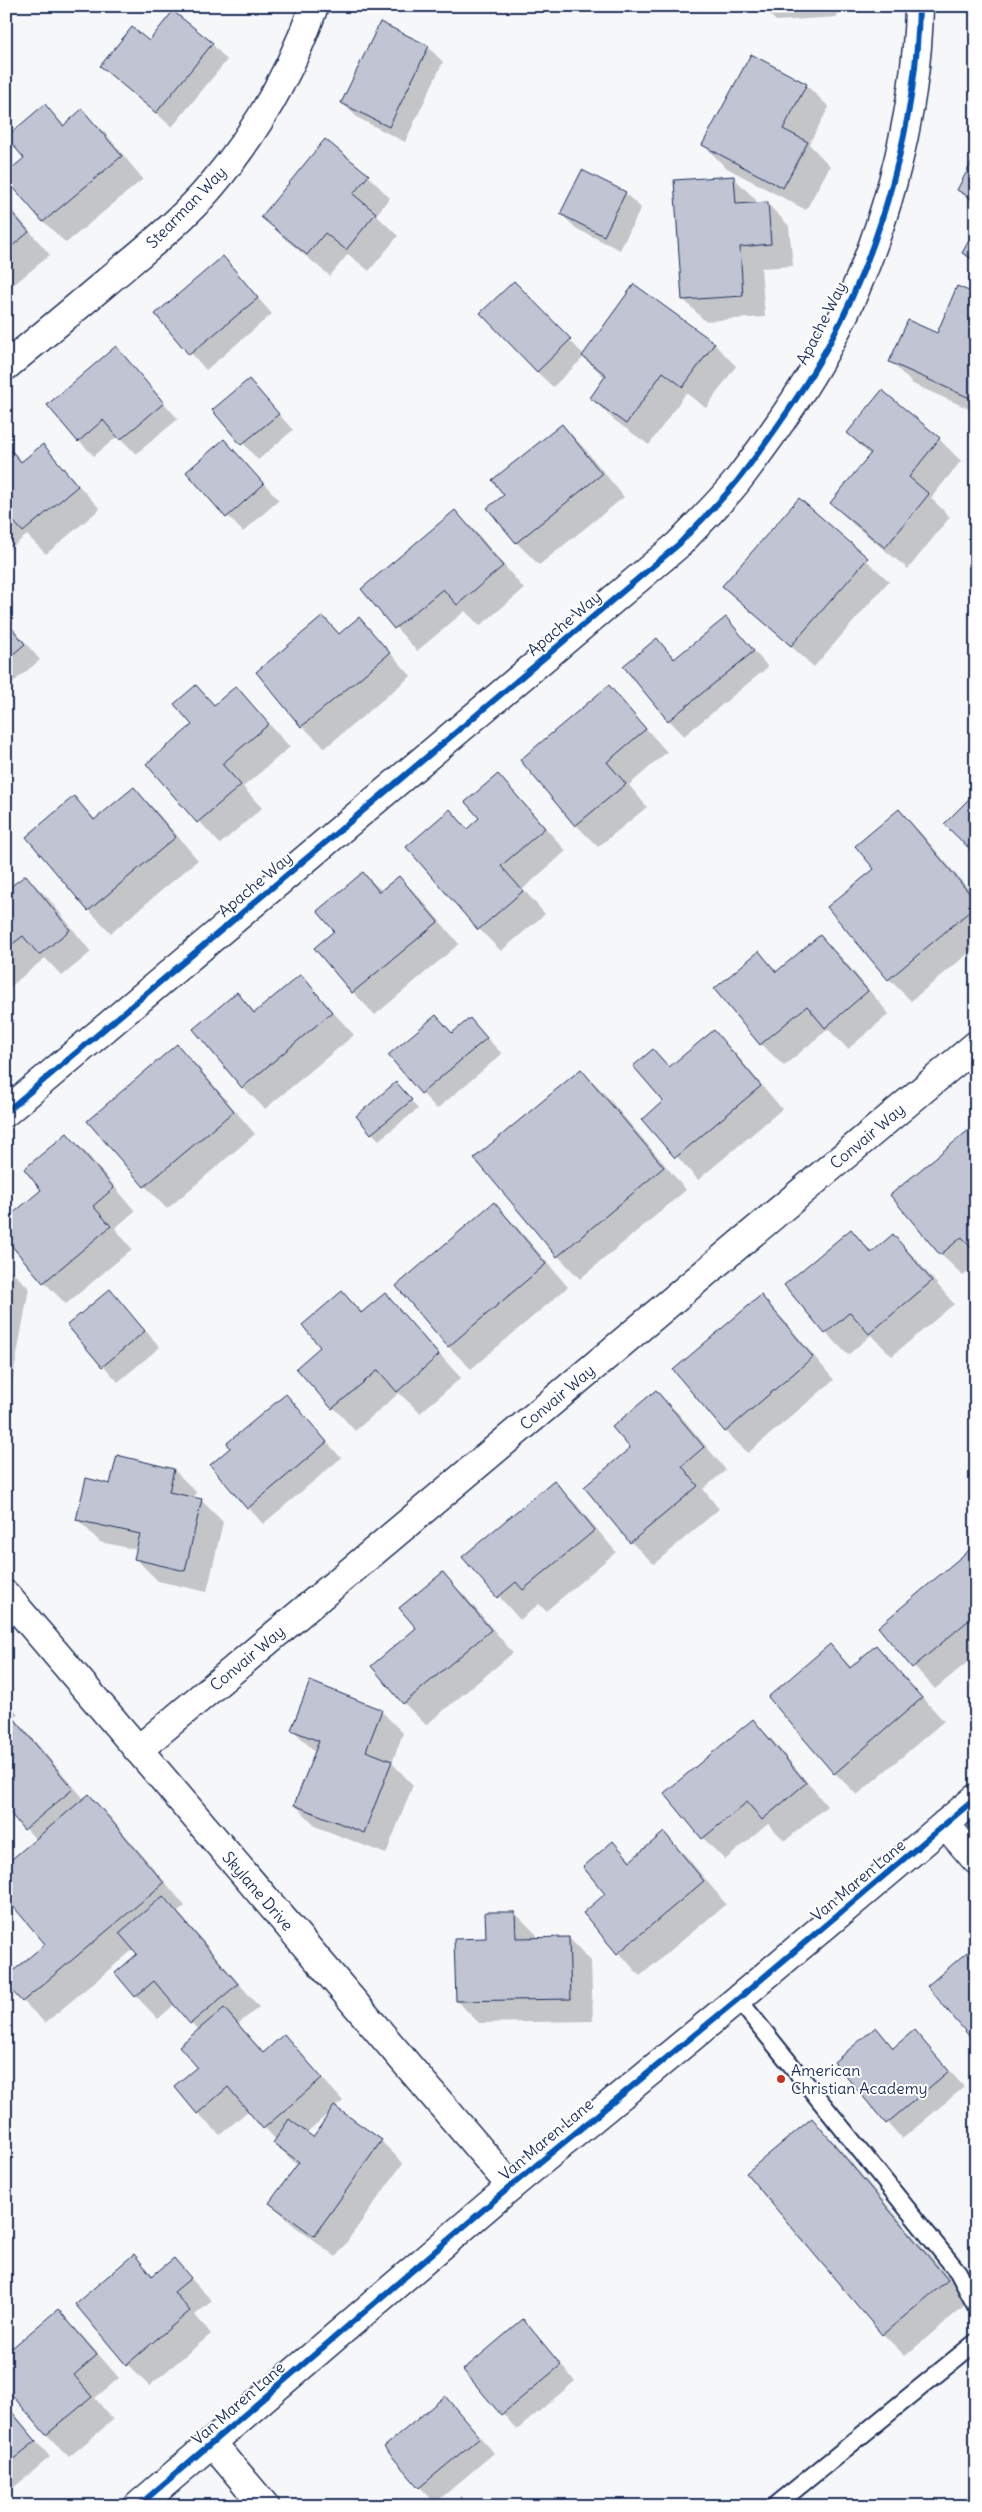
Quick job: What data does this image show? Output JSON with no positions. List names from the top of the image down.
{
  "streets": {
    "street": [
      "Stearman Way",
      "Apache Way",
      "Convair Way",
      "Van Maren Lane",
      "Skylane Drive"
    ]
  },
  "crossings": [
    ["Convair Way", "Skylane Drive"],
    ["Van Maren Lane", "Skylane Drive"]
  ],
  "places": ["American Christian Academy"]
}
